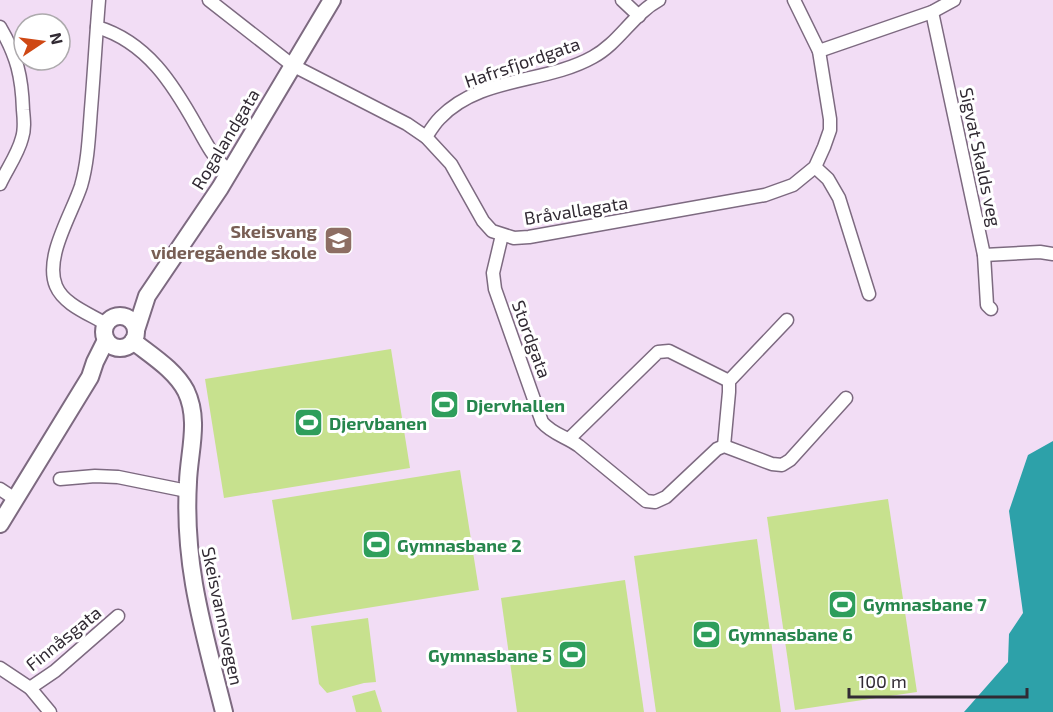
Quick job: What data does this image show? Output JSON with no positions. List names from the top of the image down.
{
  "streets": {
    "street": [
      "Hafrsfjordgata",
      "Rogalandgata",
      "Sigvat Skalds veg",
      "Bråvallagata",
      "Stordgata",
      "Skeisvannsvegen",
      "Finnåsgata"
    ]
  },
  "crossings": [
    ["Hafrsfjordgata", "Bråvallagata"],
    ["Rogalandgata", "Bråvallagata"],
    ["Rogalandgata", "Skeisvannsvegen"],
    ["Bråvallagata", "Stordgata"]
  ],
  "places": {
    "school or university": ["Skeisvang videregående skole"],
    "sports": [
      "Djervhallen",
      "Djervbanen",
      "Gymnasbane 2",
      "Gymnasbane 7",
      "Gymnasbane 6",
      "Gymnasbane 5"
    ]
  },
  "scale_bar": "100 m",
  "north": "right"
}
